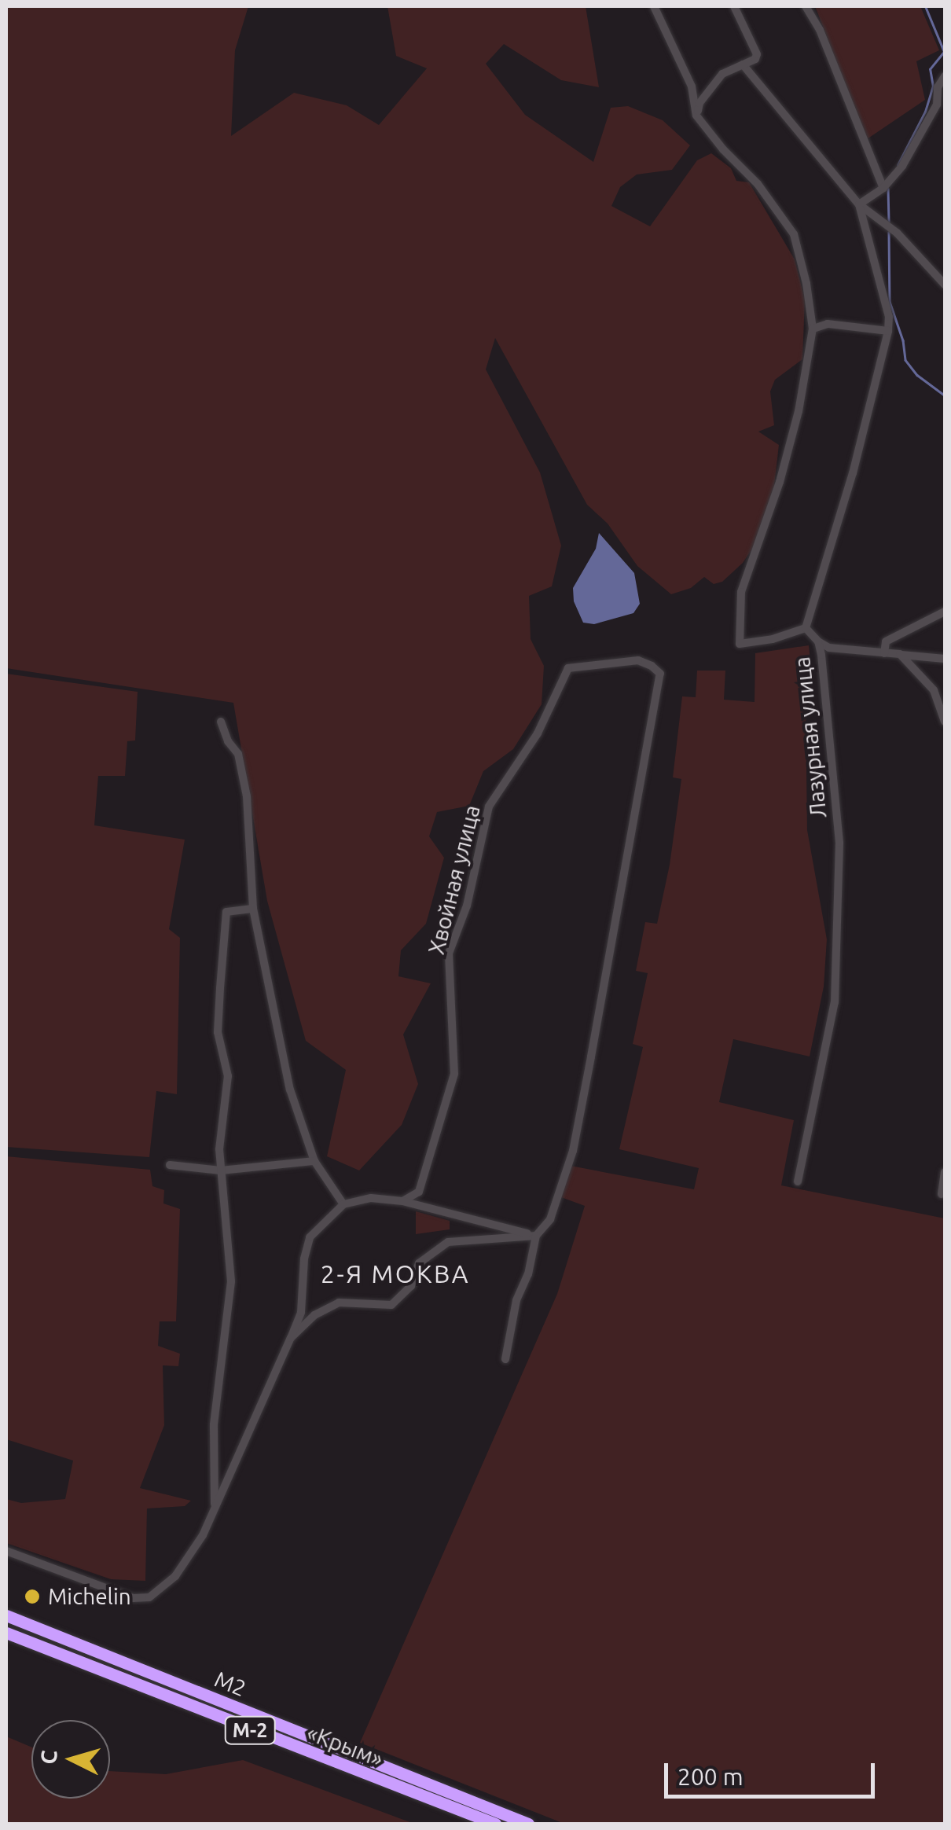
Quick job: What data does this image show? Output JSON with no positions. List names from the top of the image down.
{
  "streets": {
    "highway": ["М2", "М-2", "«Крым»"],
    "street": ["Лазурная улица", "Хвойная улица"]
  },
  "districts": ["2-Я МОКВА"],
  "places": ["Michelin"],
  "scale_bar": "200 m",
  "north": "left"
}
